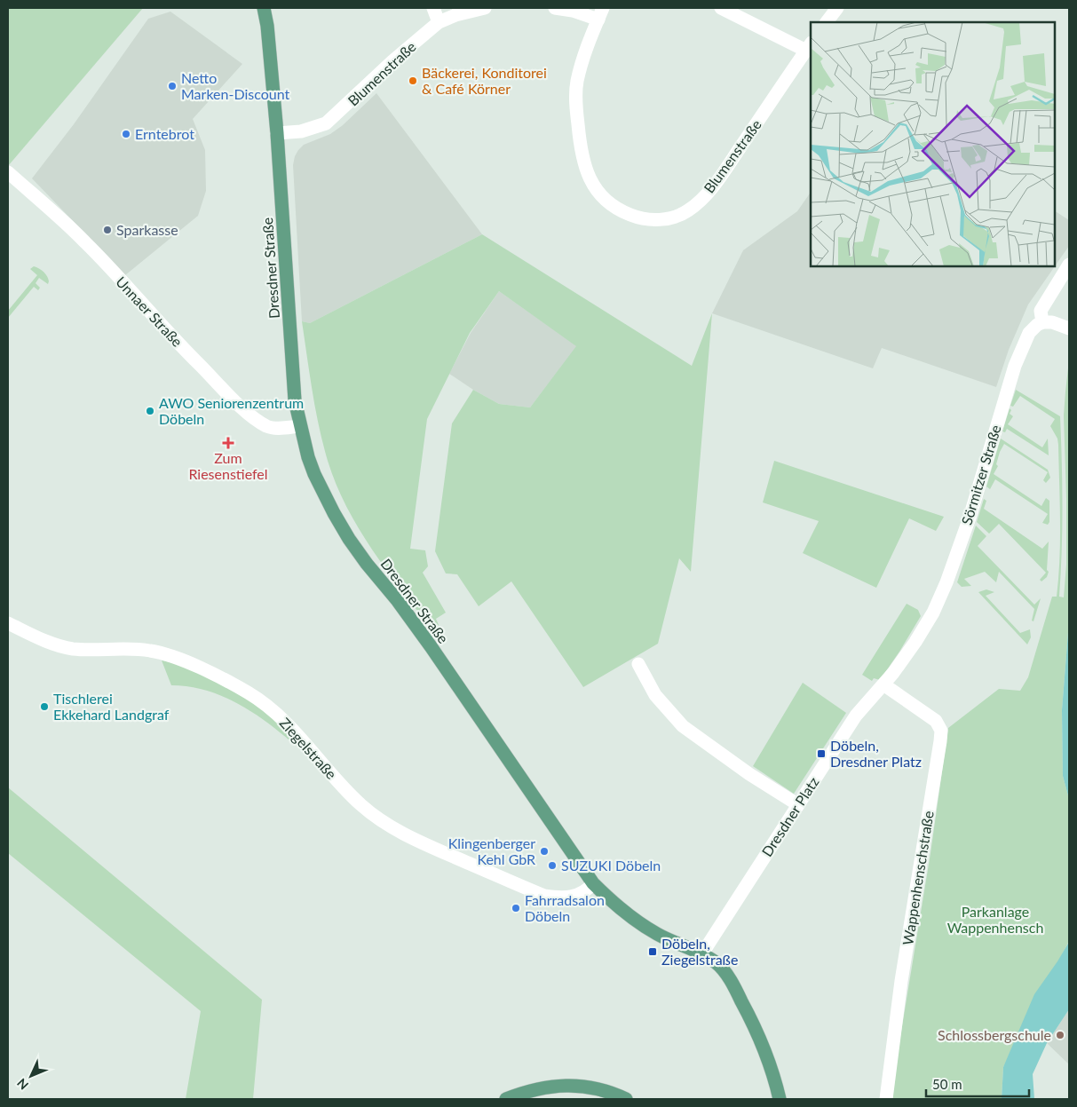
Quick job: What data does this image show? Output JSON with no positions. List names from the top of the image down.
{
  "streets": {
    "main road": ["Dresdner Straße"],
    "street": [
      "Blumenstraße",
      "Unnaer Straße",
      "Sörmitzer Straße",
      "Ziegelstraße",
      "Dresdner Platz",
      "Wappenhenschstraße"
    ]
  },
  "crossings": [
    ["Blumenstraße", "Dresdner Straße"],
    ["Dresdner Straße", "Unnaer Straße"],
    ["Dresdner Straße", "Ziegelstraße"],
    ["Dresdner Straße", "Dresdner Platz"],
    ["Sörmitzer Straße", "Dresdner Platz"],
    ["Sörmitzer Straße", "Wappenhenschstraße"],
    ["Dresdner Platz", "Wappenhenschstraße"]
  ],
  "parks": ["Parkanlage Wappenhensch"],
  "places": {
    "other": [
      "Bäckerei, Konditorei & Café Körner",
      "Netto Marken-Discount",
      "Erntebrot",
      "Sparkasse",
      "AWO Seniorenzentrum Döbeln",
      "Tischlerei Ekkehard Landgraf",
      "Klingenberger Kehl GbR",
      "SUZUKI Döbeln",
      "Fahrradsalon Döbeln",
      "Schlossbergschule"
    ],
    "health": ["Zum Riesenstiefel"],
    "transit": ["Döbeln, Dresdner Platz", "Döbeln, Ziegelstraße"]
  },
  "scale_bar": "50 m",
  "north": "bottom left"
}
